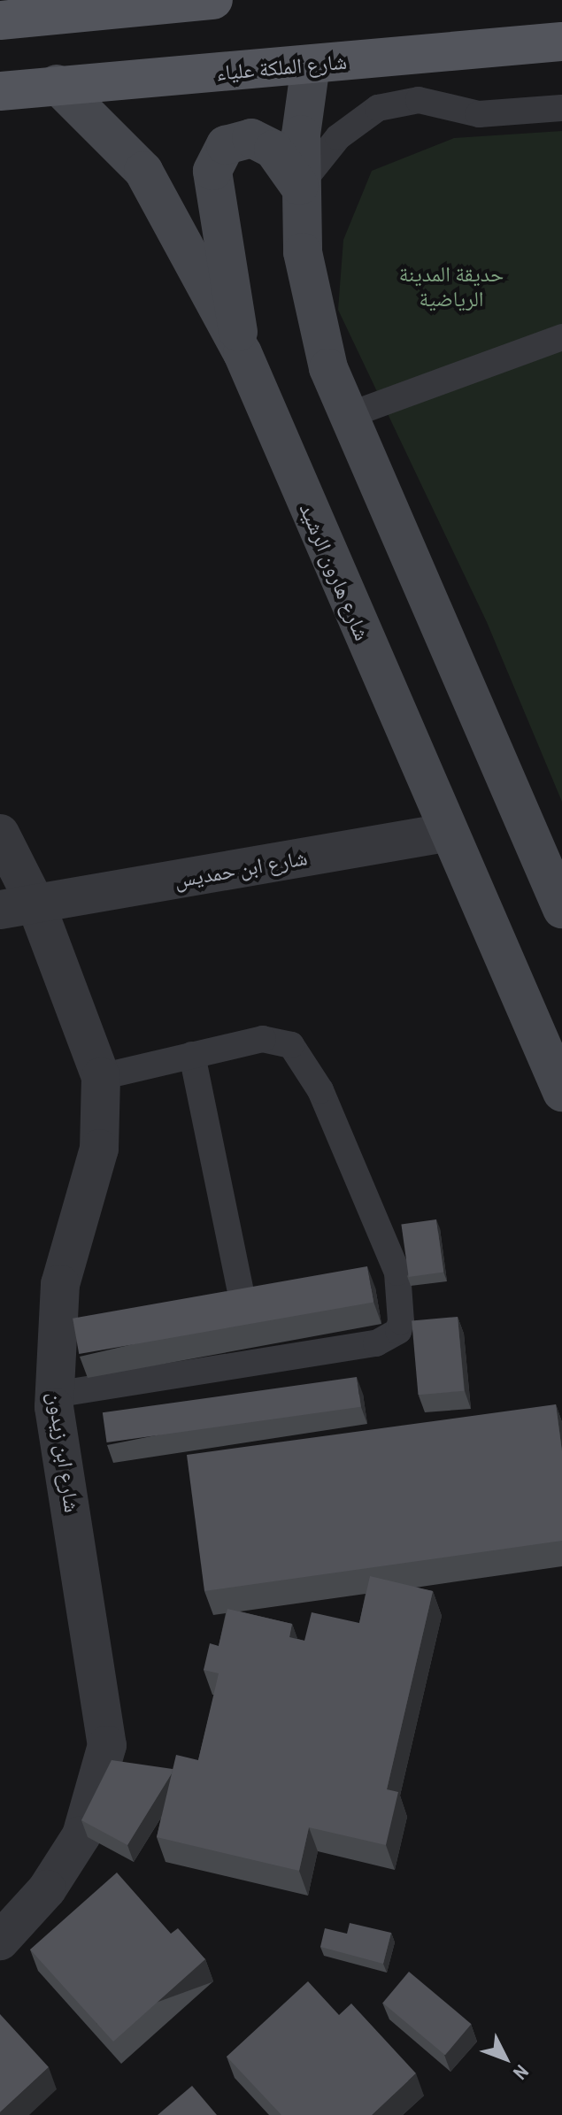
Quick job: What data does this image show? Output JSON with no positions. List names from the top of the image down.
{
  "streets": {
    "main road": ["شارع الملكة علياء", "شارع هارون الرشيد"],
    "street": ["شارع ابن حمديس", "شارع ابن زيدون"]
  },
  "crossings": [
    ["شارع الملكة علياء", "شارع هارون الرشيد"],
    ["شارع هارون الرشيد", "شارع ابن حمديس"],
    ["شارع ابن حمديس", "شارع ابن زيدون"]
  ],
  "parks": ["حديقة المدينة الرياضية"],
  "north": "bottom right"
}
